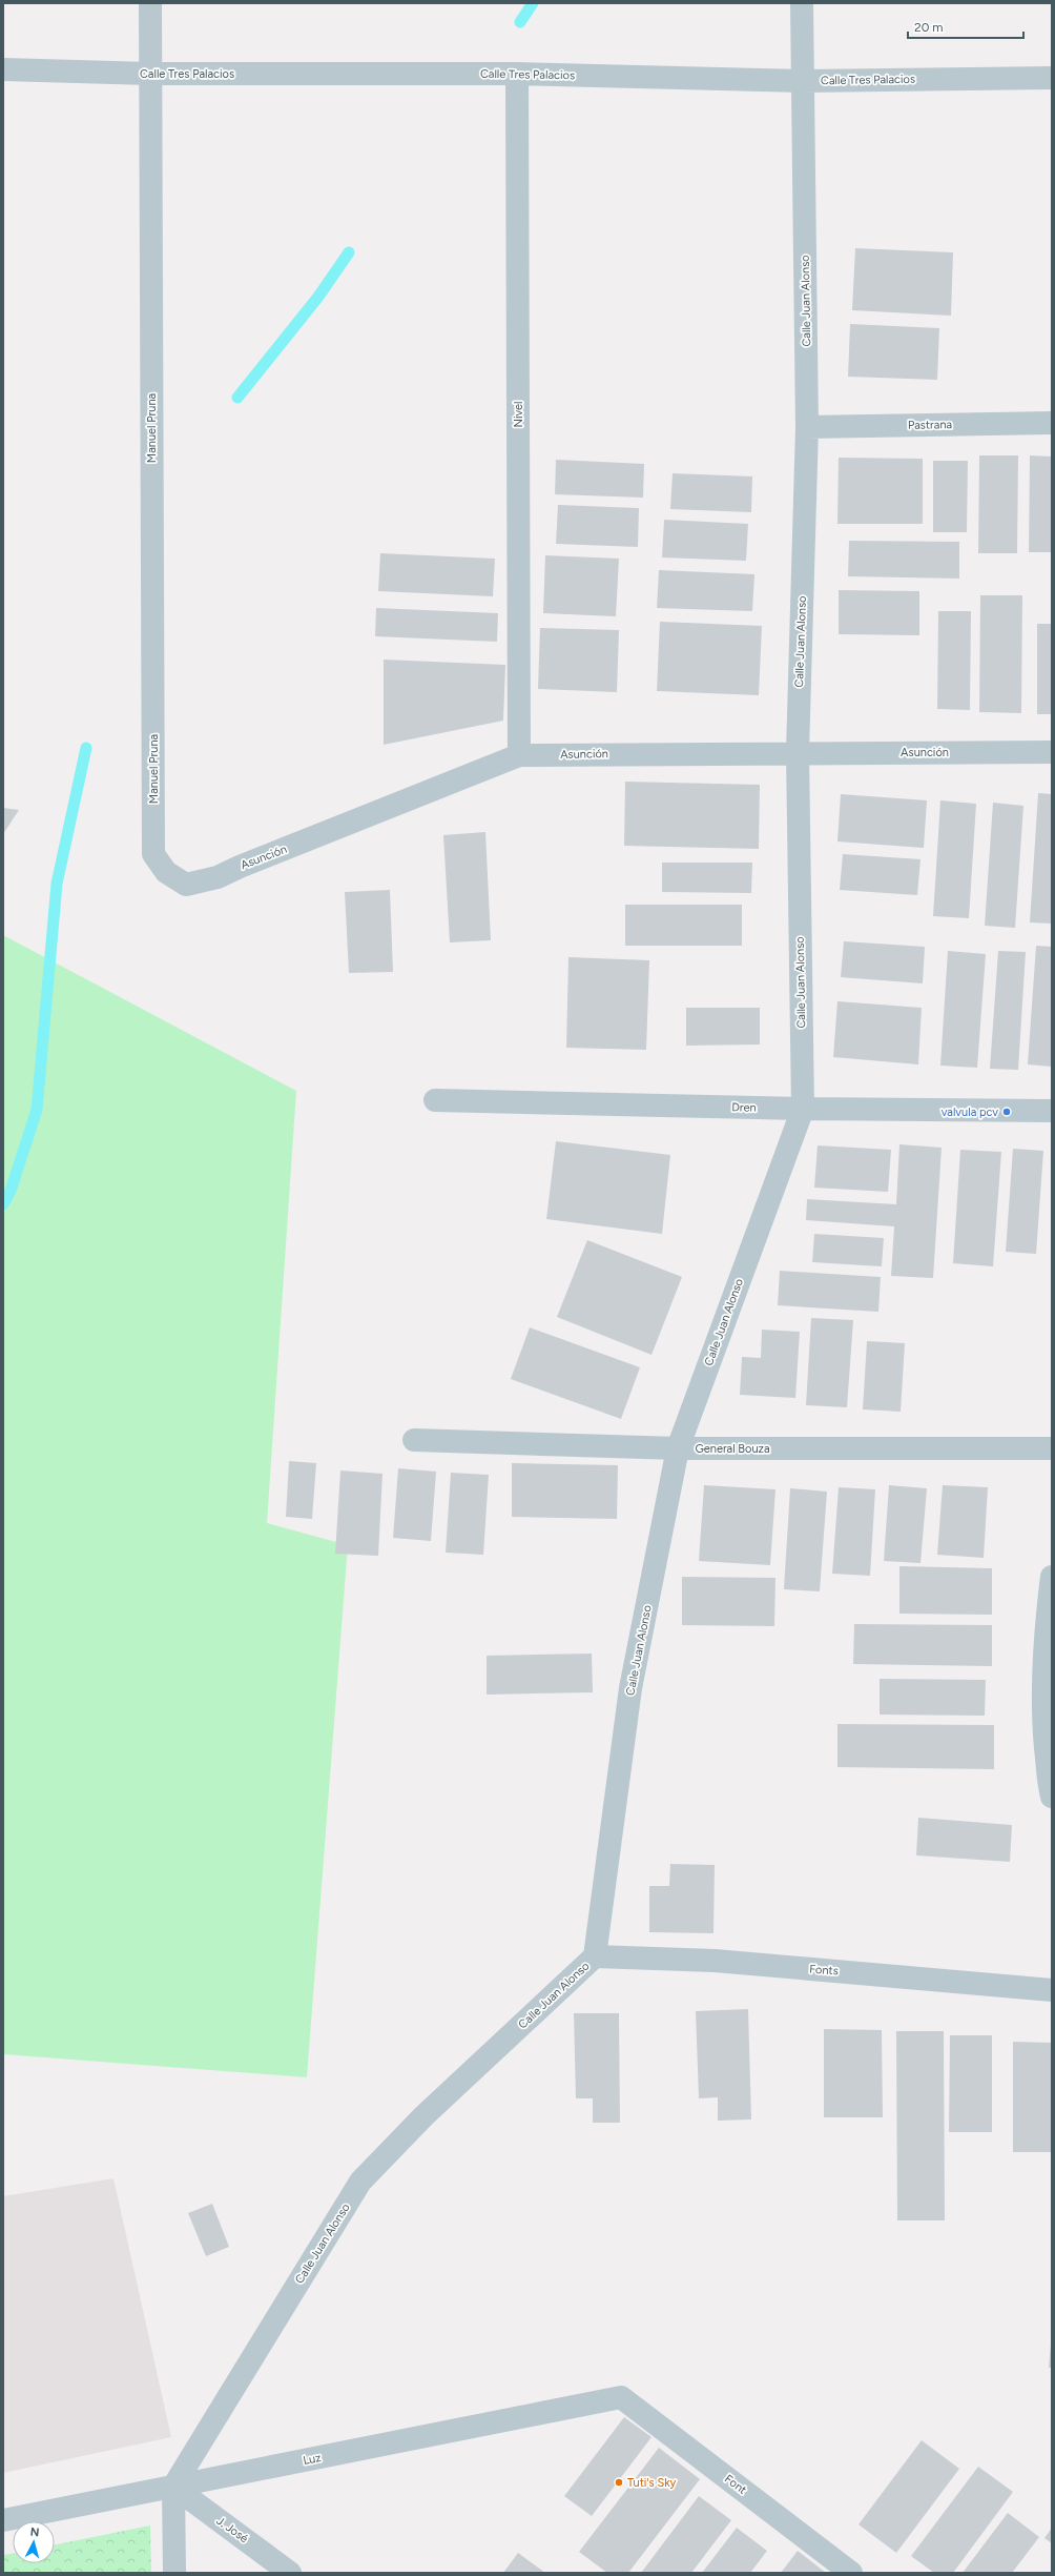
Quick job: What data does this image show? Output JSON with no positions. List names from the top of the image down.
{
  "streets": {
    "street": [
      "Calle Tres Palacios",
      "Calle Juan Alonso",
      "Nivel",
      "Pastrana",
      "Manuel Pruna",
      "Asunción",
      "Dren",
      "General Bouza",
      "Fonts",
      "Luz",
      "Font",
      "J. José"
    ]
  },
  "crossings": [
    ["Calle Tres Palacios", "Calle Juan Alonso"],
    ["Calle Tres Palacios", "Nivel"],
    ["Calle Tres Palacios", "Manuel Pruna"],
    ["Calle Juan Alonso", "Pastrana"],
    ["Calle Juan Alonso", "Asunción"],
    ["Calle Juan Alonso", "Dren"],
    ["Calle Juan Alonso", "General Bouza"],
    ["Calle Juan Alonso", "Fonts"],
    ["Calle Juan Alonso", "Luz"],
    ["Calle Juan Alonso", "J. José"],
    ["Nivel", "Asunción"],
    ["Manuel Pruna", "Asunción"],
    ["Luz", "Font"],
    ["Luz", "J. José"]
  ],
  "places": ["valvula pcv", "Tuti's Sky"],
  "scale_bar": "20 m",
  "north": "top"
}
